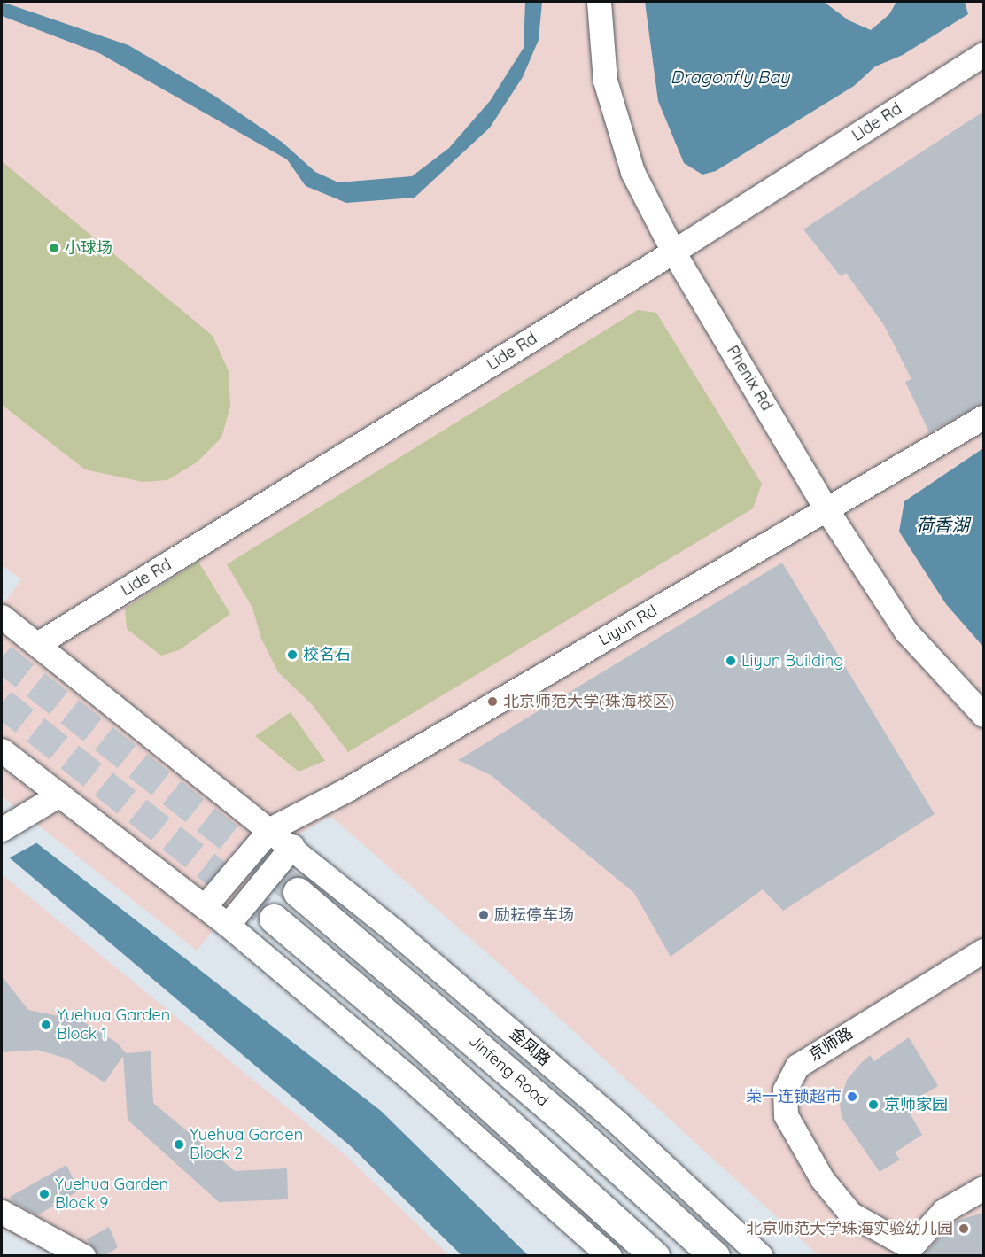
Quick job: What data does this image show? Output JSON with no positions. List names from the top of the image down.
{
  "streets": {
    "highway": ["Jinfeng Road"],
    "street": [
      "Lide Rd",
      "Phenix Rd",
      "Liyun Rd",
      "京师路",
      "金凤路"
    ]
  },
  "crossings": [
    ["Lide Rd", "Phenix Rd"],
    ["Lide Rd", "金凤路"],
    ["Phenix Rd", "Liyun Rd"],
    ["Liyun Rd", "金凤路"]
  ],
  "water": ["Dragonfly Bay", "荷香湖"],
  "places": [
    "小球场",
    "校名石",
    "Liyun Building",
    "北京师范大学(珠海校区)",
    "励耘停车场",
    "Yuehua Garden Block 1",
    "荣一连锁超市",
    "京师家园",
    "Yuehua Garden Block 2",
    "Yuehua Garden Block 9",
    "北京师范大学珠海实验幼儿园"
  ]
}
